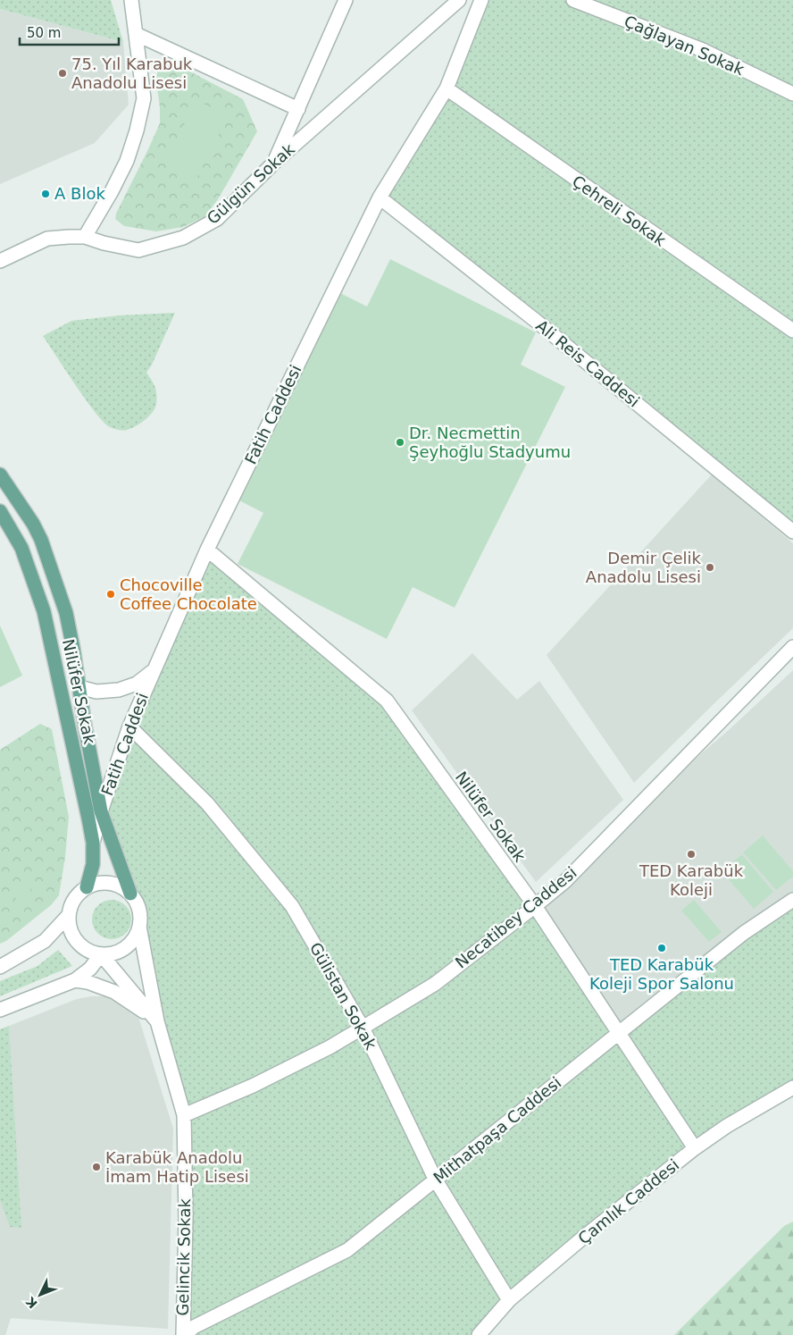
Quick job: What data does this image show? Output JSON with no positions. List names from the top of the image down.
{
  "streets": {
    "main road": ["Nilüfer Sokak"],
    "street": [
      "Çağlayan Sokak",
      "Gülgün Sokak",
      "Çehreli Sokak",
      "Ali Reis Caddesi",
      "Fatih Caddesi",
      "Necatibey Caddesi",
      "Gülistan Sokak",
      "Mithatpaşa Caddesi",
      "Çamlık Caddesi",
      "Gelincik Sokak"
    ]
  },
  "crossings": [
    ["Çehreli Sokak", "Fatih Caddesi"],
    ["Ali Reis Caddesi", "Fatih Caddesi"],
    ["Fatih Caddesi", "Nilüfer Sokak"],
    ["Fatih Caddesi", "Gülistan Sokak"],
    ["Nilüfer Sokak", "Necatibey Caddesi"],
    ["Nilüfer Sokak", "Mithatpaşa Caddesi"],
    ["Nilüfer Sokak", "Çamlık Caddesi"],
    ["Nilüfer Sokak", "Gelincik Sokak"],
    ["Necatibey Caddesi", "Gülistan Sokak"],
    ["Necatibey Caddesi", "Gelincik Sokak"],
    ["Gülistan Sokak", "Mithatpaşa Caddesi"],
    ["Gülistan Sokak", "Çamlık Caddesi"],
    ["Mithatpaşa Caddesi", "Gelincik Sokak"]
  ],
  "places": [
    "75. Yıl Karabuk Anadolu Lisesi",
    "A Blok",
    "Dr. Necmettin Şeyhoğlu Stadyumu",
    "Demir Çelik Anadolu Lisesi",
    "Chocoville Coffee Chocolate",
    "TED Karabük Koleji",
    "TED Karabük Koleji Spor Salonu",
    "Karabük Anadolu İmam Hatip Lisesi"
  ],
  "scale_bar": "50 m",
  "north": "bottom left"
}
